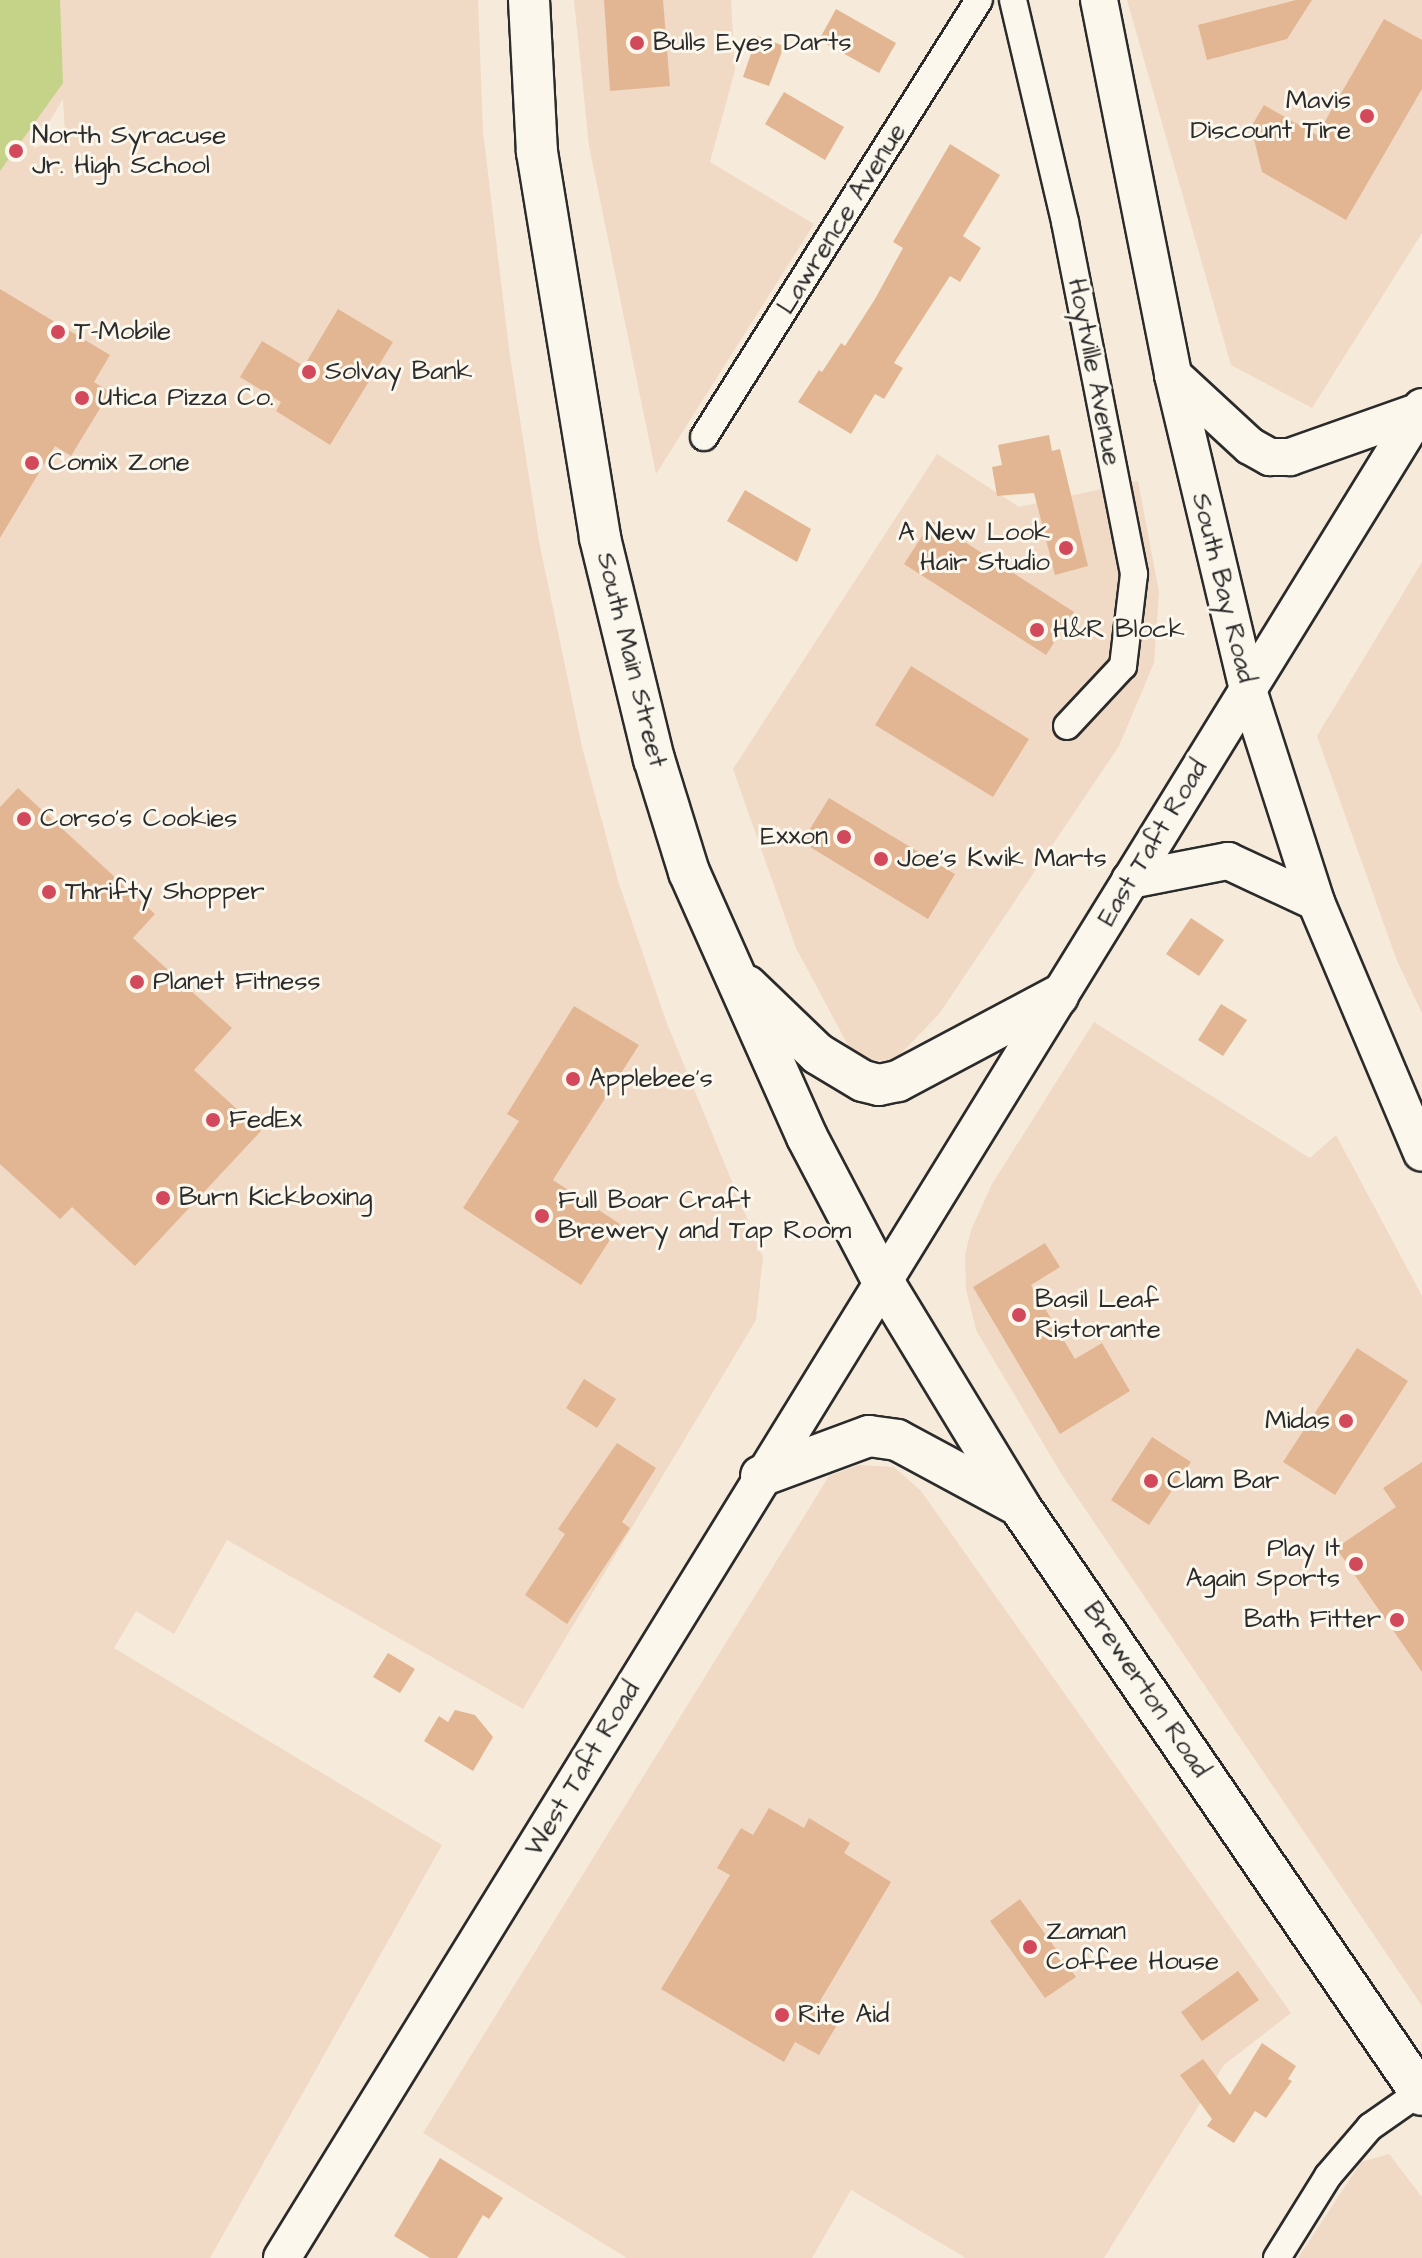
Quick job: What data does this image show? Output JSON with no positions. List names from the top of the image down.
{
  "streets": {
    "main road": [
      "South Bay Road",
      "South Main Street",
      "East Taft Road",
      "Brewerton Road",
      "West Taft Road"
    ],
    "street": ["Lawrence Avenue", "Hoytville Avenue"]
  },
  "crossings": [
    ["South Bay Road", "East Taft Road"],
    ["South Main Street", "East Taft Road"],
    ["South Main Street", "Brewerton Road"],
    ["South Main Street", "West Taft Road"],
    ["East Taft Road", "Brewerton Road"],
    ["East Taft Road", "West Taft Road"],
    ["Brewerton Road", "West Taft Road"]
  ],
  "places": [
    "Bulls Eyes Darts",
    "Mavis Discount Tire",
    "North Syracuse Jr. High School",
    "T-Mobile",
    "Solvay Bank",
    "Utica Pizza Co.",
    "Comix Zone",
    "A New Look Hair Studio",
    "H&R Block",
    "Corso's Cookies",
    "Exxon",
    "Joe's Kwik Marts",
    "Thrifty Shopper",
    "Planet Fitness",
    "Applebee's",
    "FedEx",
    "Burn Kickboxing",
    "Full Boar Craft Brewery and Tap Room",
    "Basil Leaf Ristorante",
    "Midas",
    "Clam Bar",
    "Play It Again Sports",
    "Bath Fitter",
    "Zaman Coffee House",
    "Rite Aid"
  ]
}
